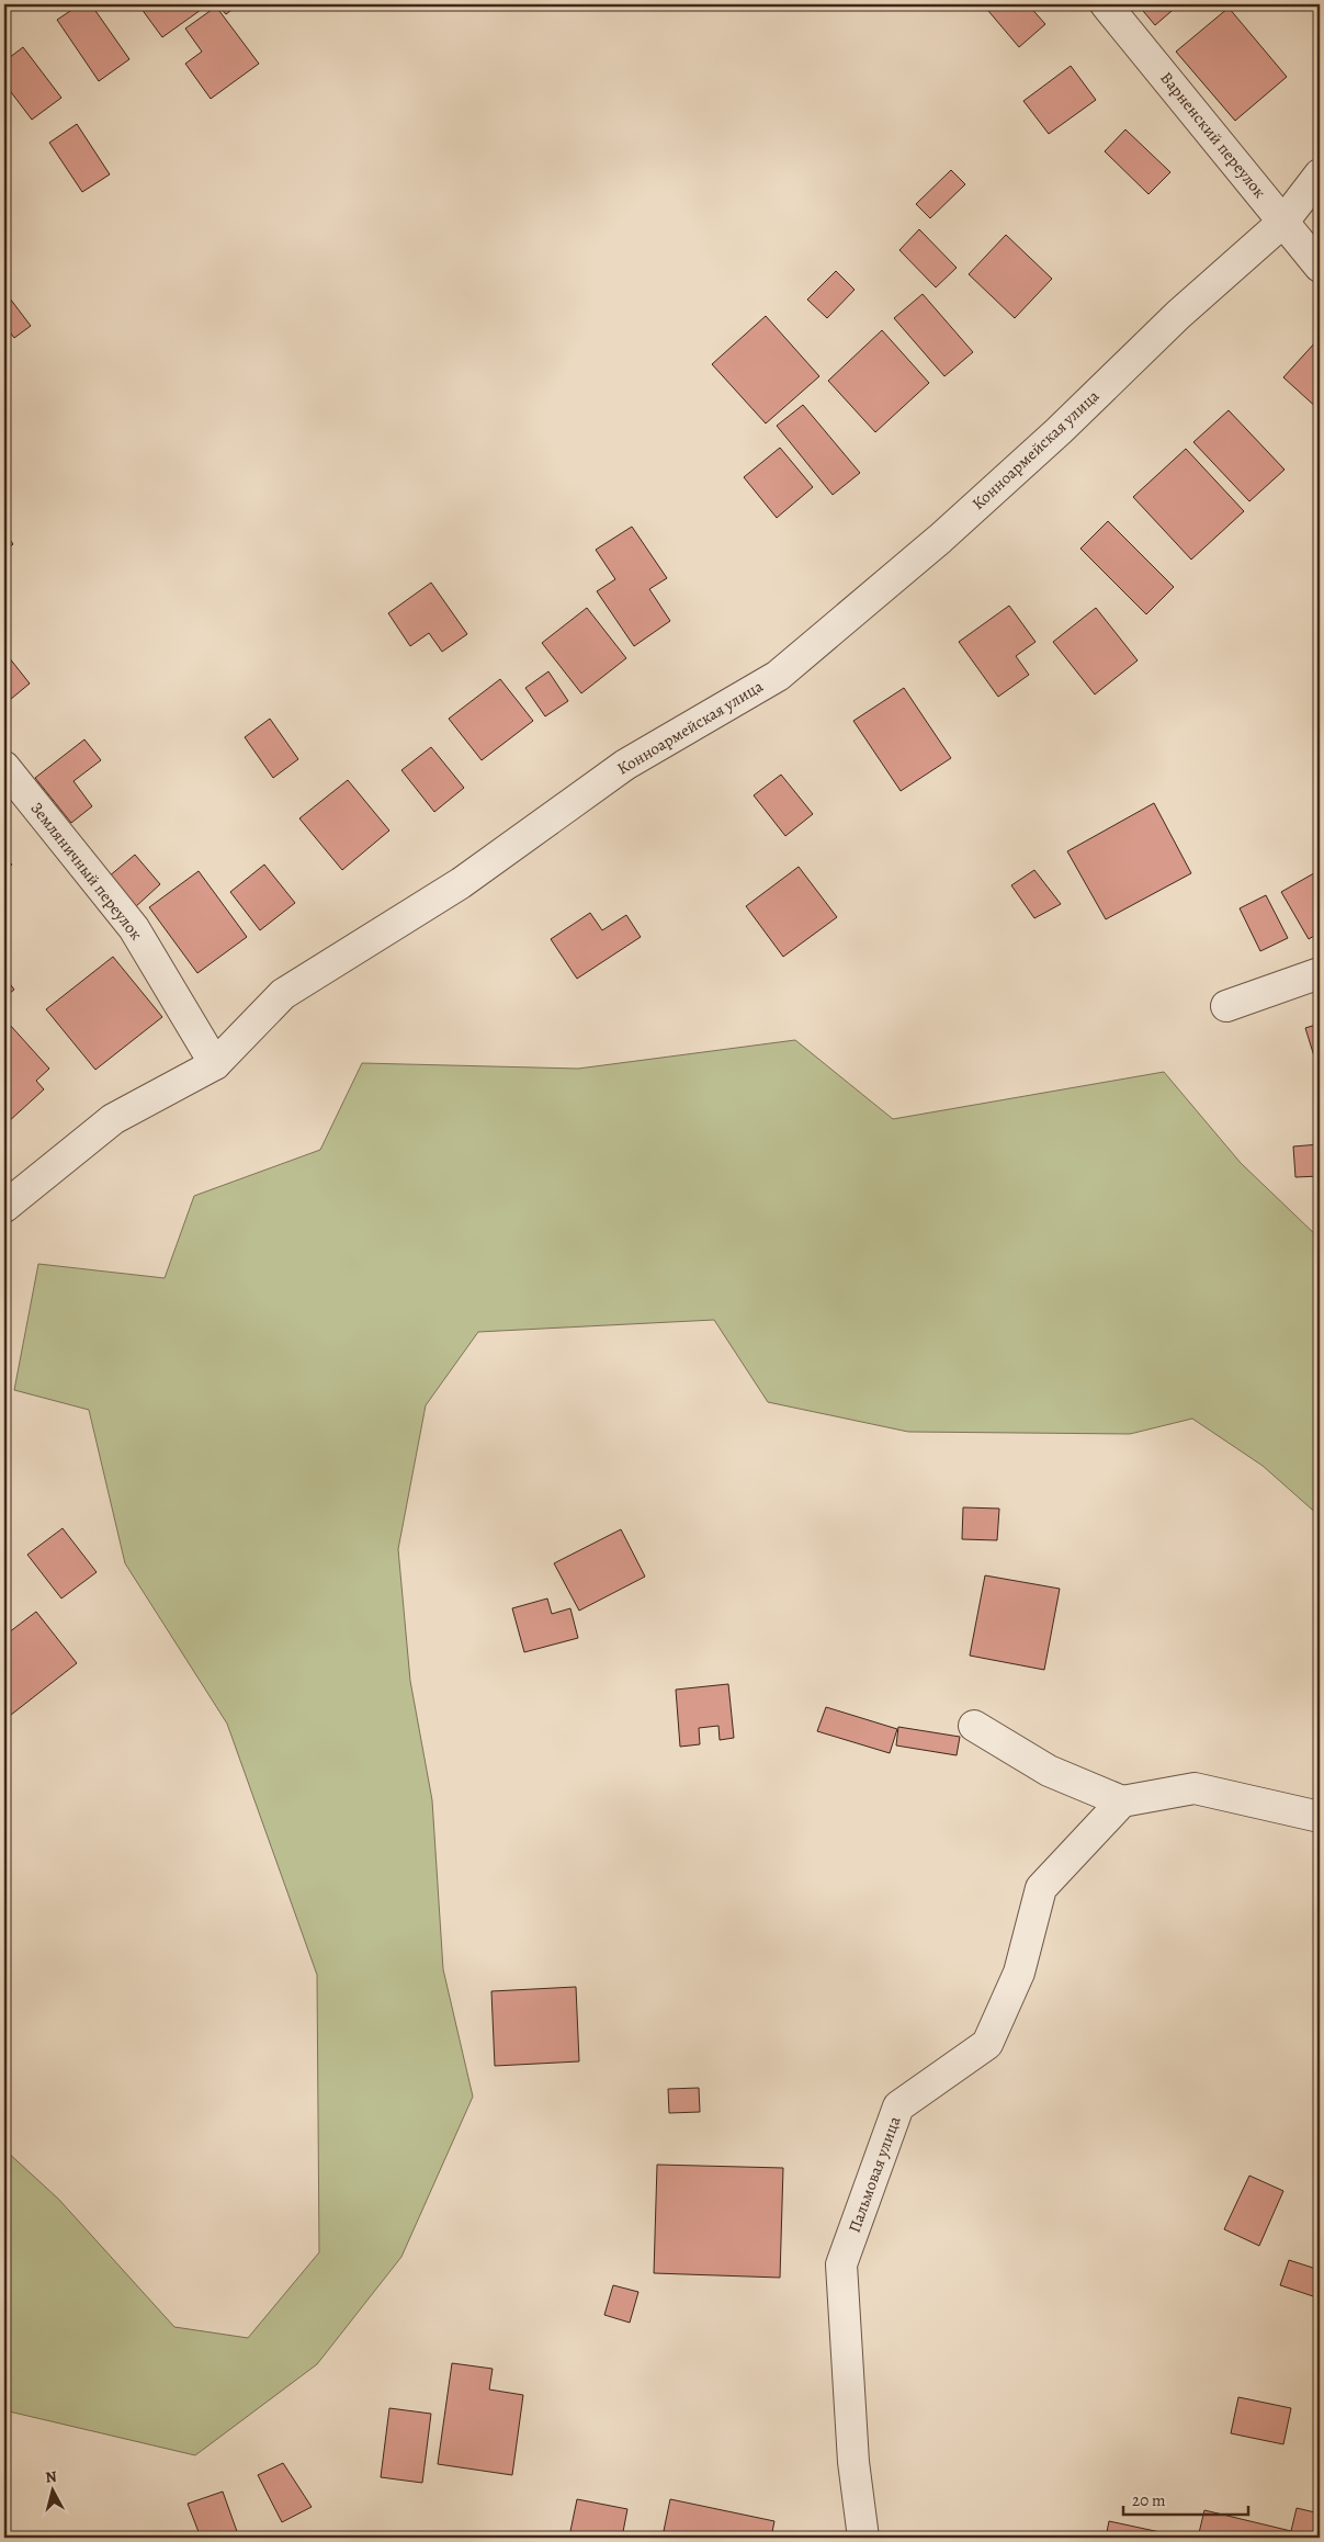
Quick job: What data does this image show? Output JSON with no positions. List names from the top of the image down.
{
  "streets": {
    "street": [
      "Варненский переулок",
      "Конноармейская улица",
      "Земляничный переулок",
      "Пальмовая улица"
    ]
  },
  "crossings": [
    ["Варненский переулок", "Конноармейская улица"],
    ["Конноармейская улица", "Земляничный переулок"]
  ],
  "scale_bar": "20 m",
  "north": "top"
}
